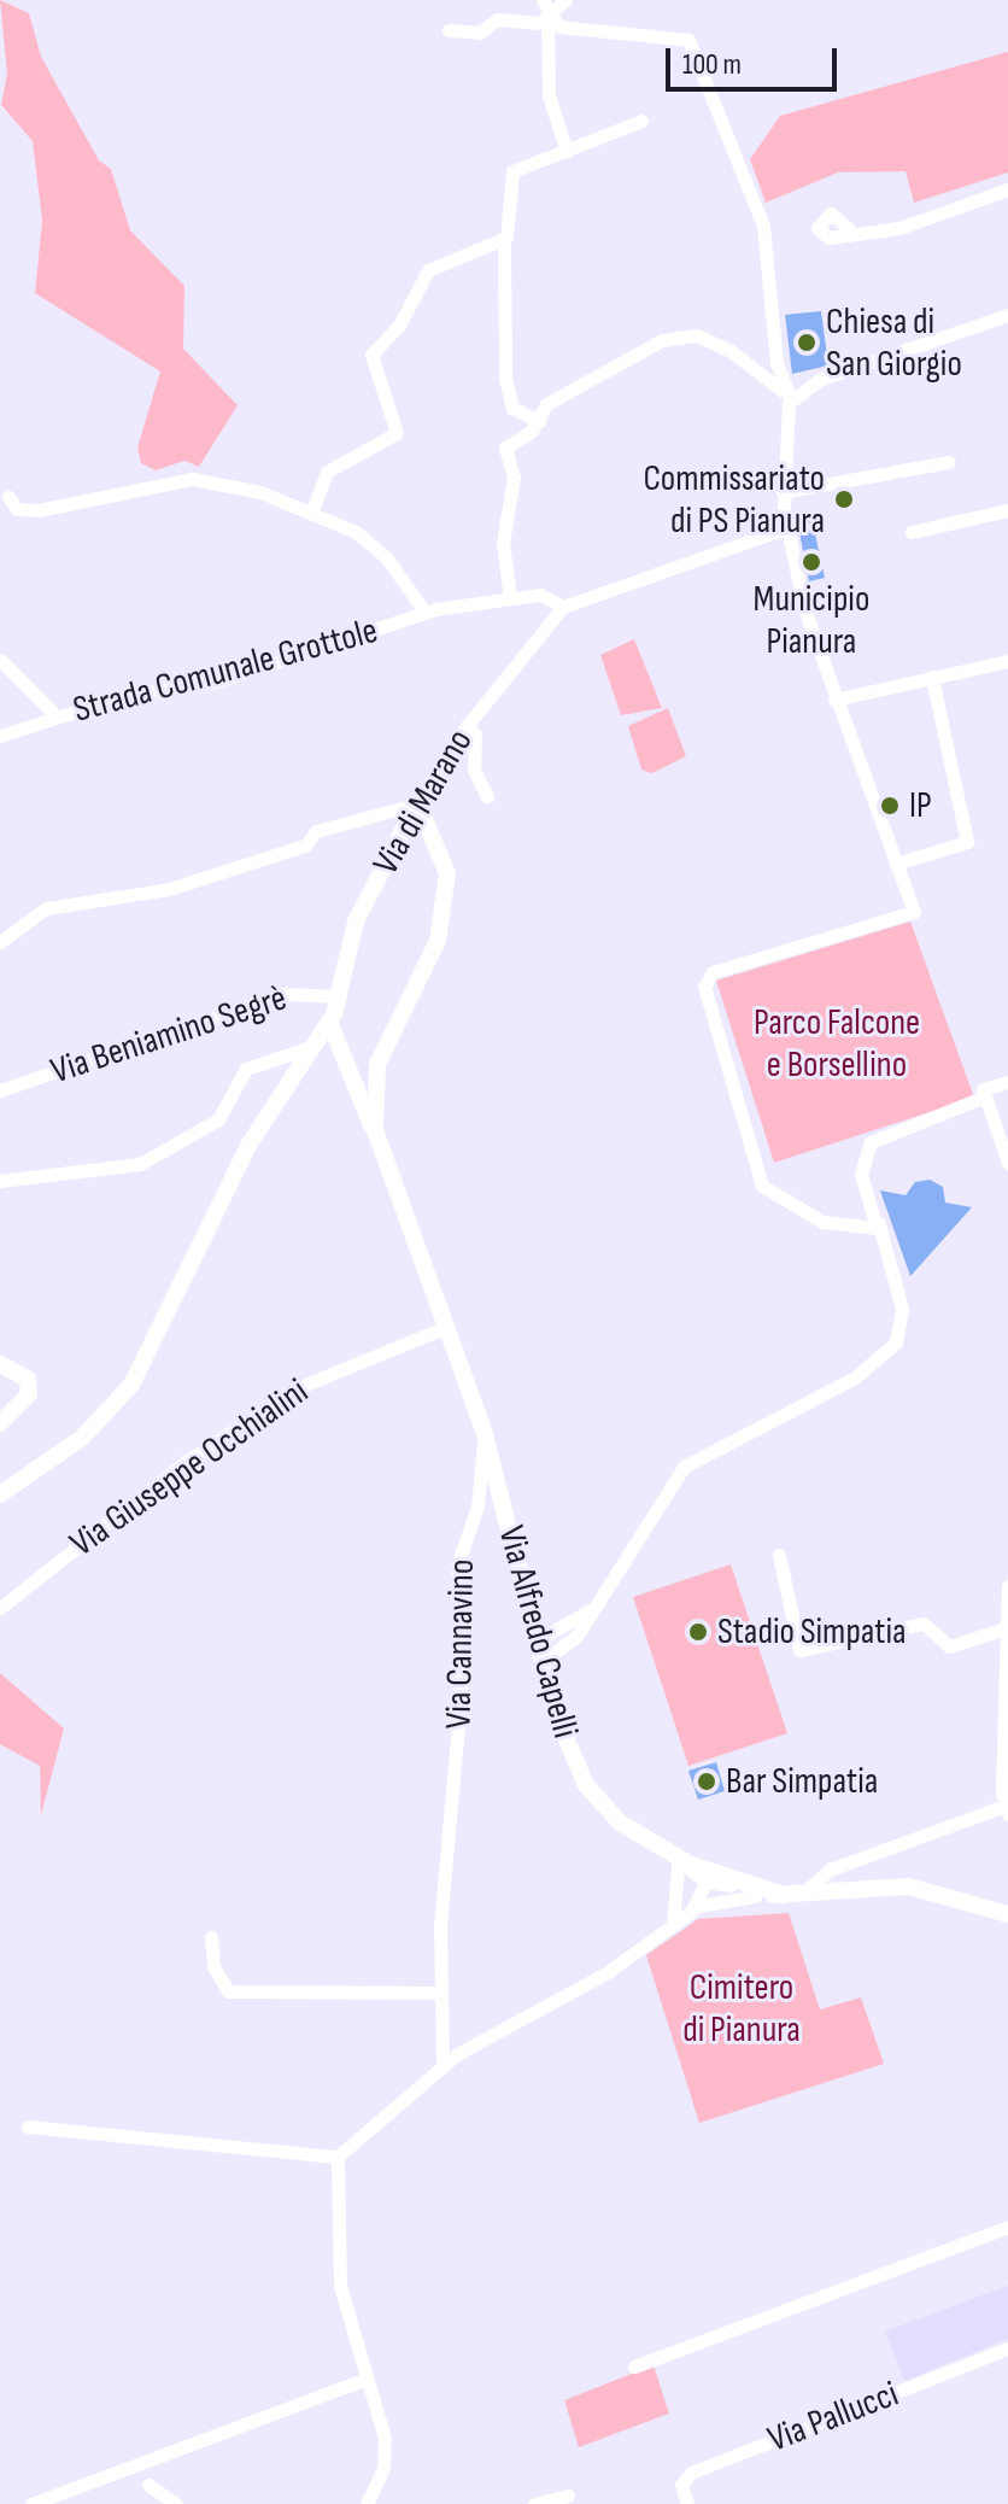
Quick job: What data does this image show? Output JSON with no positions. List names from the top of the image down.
{
  "streets": {
    "street": [
      "Strada Comunale Grottole",
      "Via di Marano",
      "Via Beniamino Segrè",
      "Via Giuseppe Occhialini",
      "Via Alfredo Capelli",
      "Via Cannavino",
      "Via Pallucci"
    ]
  },
  "crossings": [
    ["Strada Comunale Grottole", "Via di Marano"],
    ["Via di Marano", "Via Beniamino Segrè"],
    ["Via di Marano", "Via Cannavino"],
    ["Via Giuseppe Occhialini", "Via Cannavino"],
    ["Via Alfredo Capelli", "Via Cannavino"]
  ],
  "parks": ["Parco Falcone e Borsellino", "Cimitero di Pianura"],
  "places": [
    "Chiesa di San Giorgio",
    "Commissariato di PS Pianura",
    "Municipio Pianura",
    "IP",
    "Stadio Simpatia",
    "Bar Simpatia"
  ],
  "scale_bar": "100 m"
}
